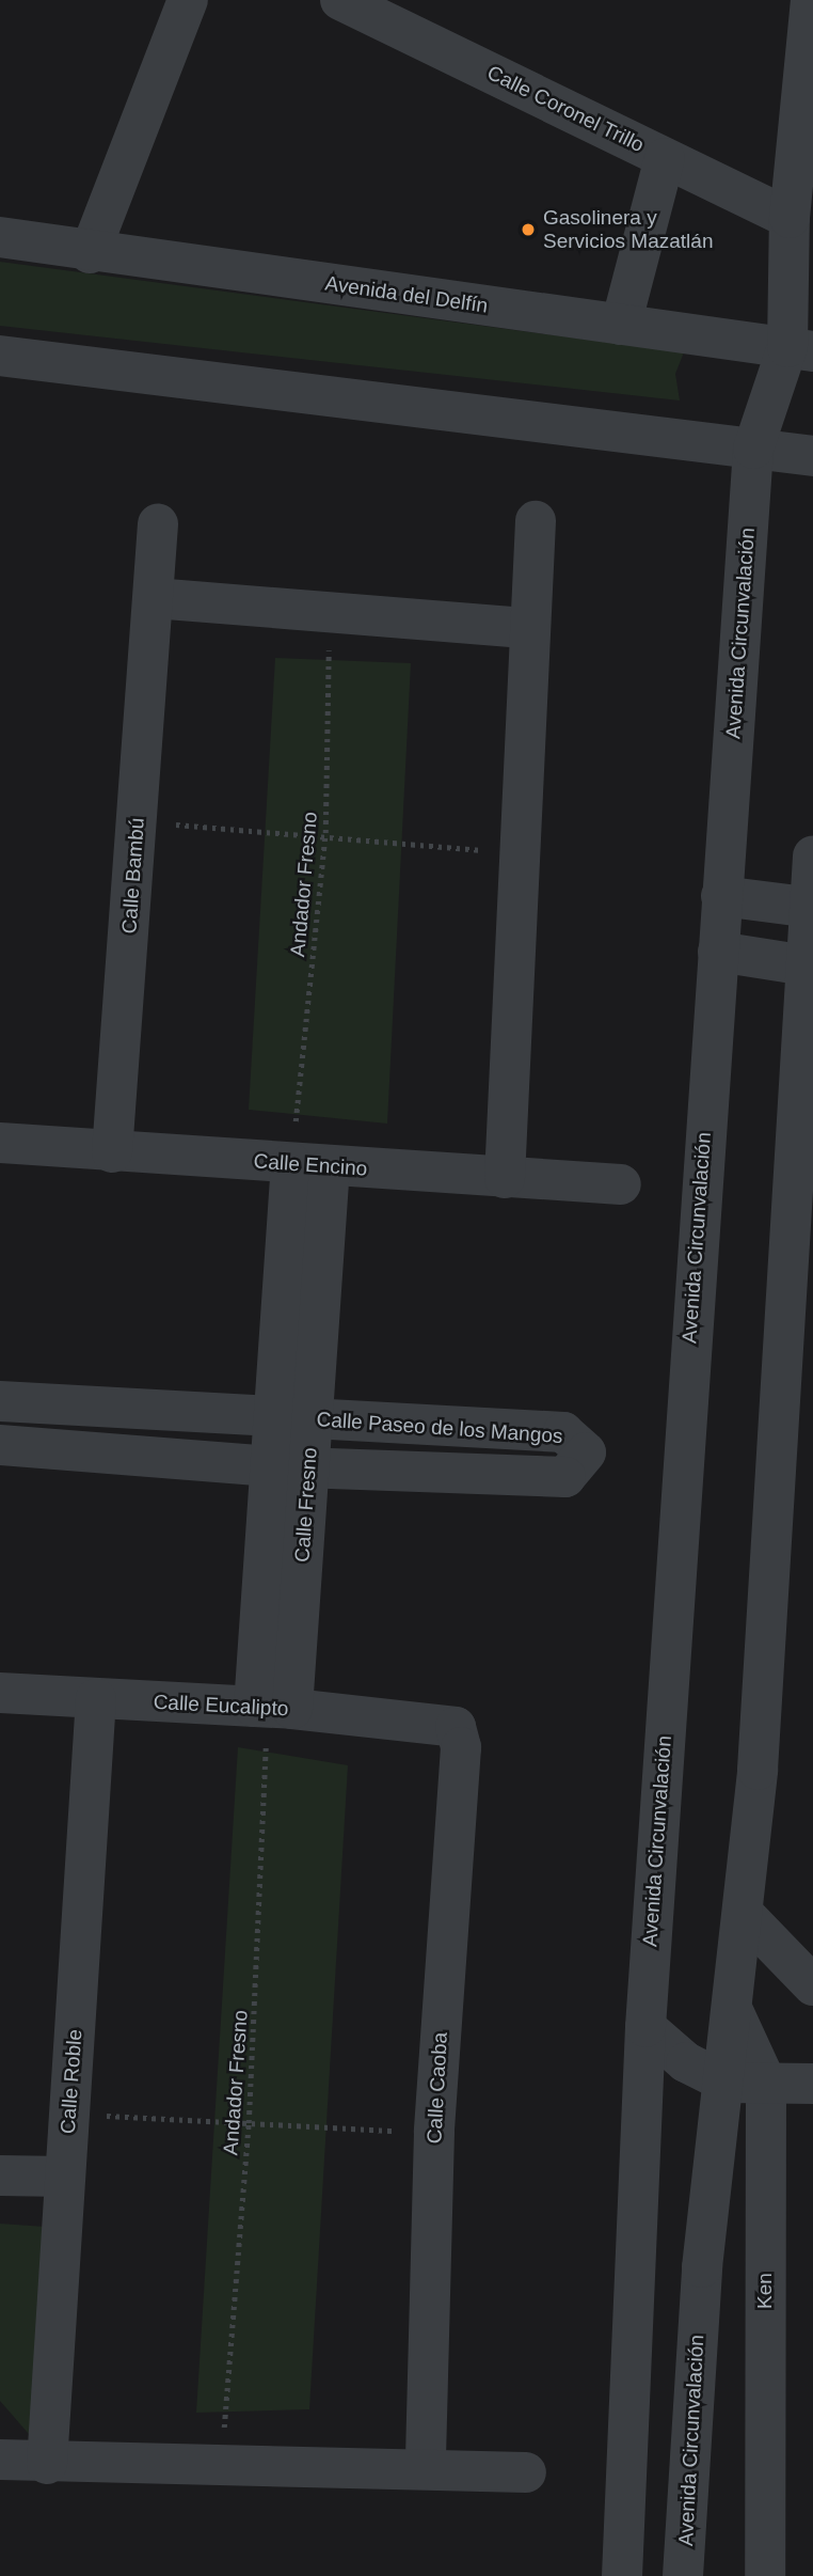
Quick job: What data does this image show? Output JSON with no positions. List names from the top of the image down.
{
  "streets": {
    "street": [
      "Calle Coronel Trillo",
      "Avenida del Delfín",
      "Avenida Circunvalación",
      "Calle Bambú",
      "Calle Encino",
      "Calle Paseo de los Mangos",
      "Calle Fresno",
      "Calle Eucalipto",
      "Calle Roble",
      "Calle Caoba",
      "Ken"
    ],
    "path": ["Andador Fresno"]
  },
  "crossings": [
    ["Calle Coronel Trillo", "Avenida Circunvalación"],
    ["Avenida del Delfín", "Avenida Circunvalación"],
    ["Avenida Circunvalación", "Ken"],
    ["Calle Bambú", "Calle Encino"],
    ["Andador Fresno", "Calle Encino"],
    ["Andador Fresno", "Calle Fresno"],
    ["Andador Fresno", "Calle Eucalipto"],
    ["Calle Encino", "Calle Fresno"],
    ["Calle Paseo de los Mangos", "Calle Fresno"],
    ["Calle Fresno", "Calle Eucalipto"],
    ["Calle Eucalipto", "Calle Roble"],
    ["Calle Eucalipto", "Calle Caoba"]
  ],
  "places": ["Gasolinera y Servicios Mazatlán"]
}
